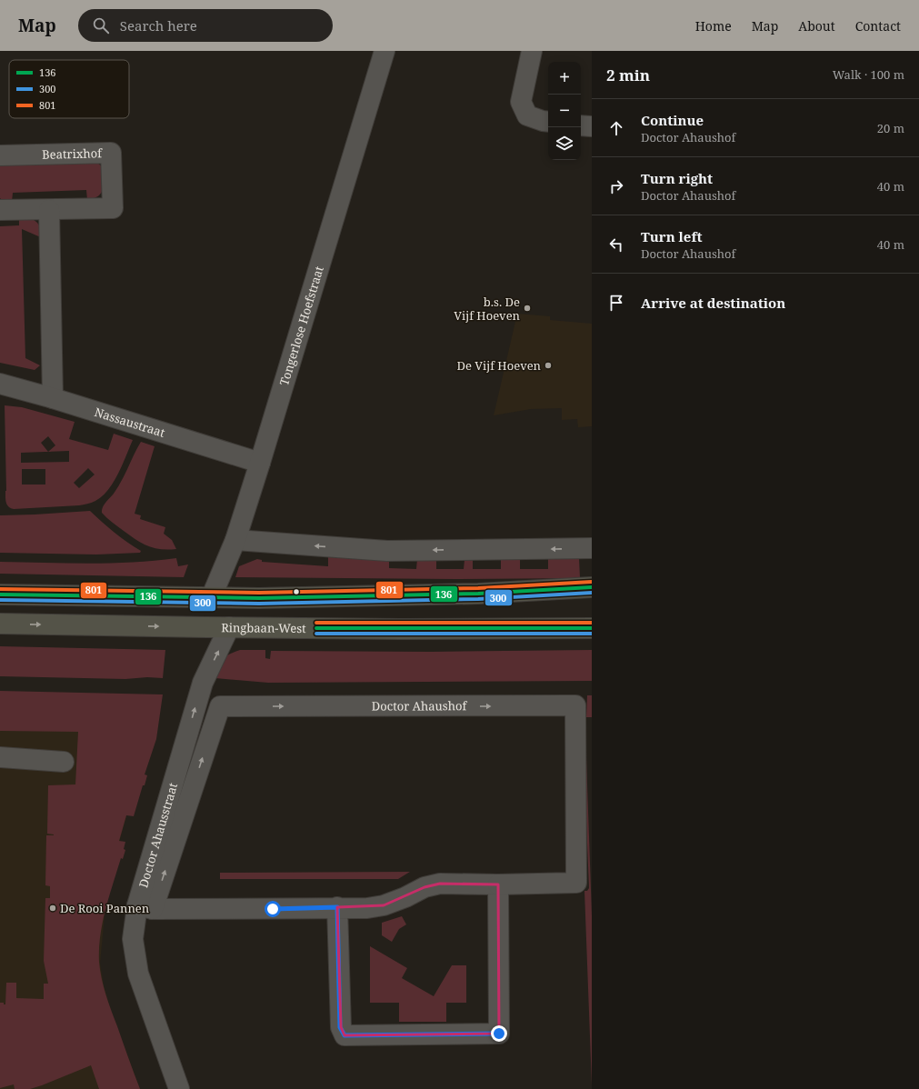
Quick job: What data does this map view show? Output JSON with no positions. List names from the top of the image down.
{
  "streets": {
    "main road": ["Ringbaan-West"],
    "street": [
      "Beatrixhof",
      "Tongerlose Hoefstraat",
      "Nassaustraat",
      "Doctor Ahaushof",
      "Doctor Ahausstraat"
    ]
  },
  "crossings": [
    ["Tongerlose Hoefstraat", "Nassaustraat"],
    ["Ringbaan-West", "Doctor Ahausstraat"],
    ["Doctor Ahaushof", "Doctor Ahausstraat"]
  ],
  "one_way": ["Doctor Ahausstraat"],
  "places": ["b.s. De Vijf Hoeven", "De Vijf Hoeven", "De Rooi Pannen"],
  "lines": ["transit line 801", "transit line 136", "transit line 300"],
  "legend": ["136", "300", "801"],
  "page": {
    "header": "Map",
    "search": "Search here",
    "nav": [
      "Home",
      "Map",
      "About",
      "Contact"
    ],
    "heading": ["2 min", "Walk · 100 m"],
    "map_buttons": ["+", "−"],
    "list": [
      ["Continue", "Doctor Ahaushof", "20 m"],
      ["Turn right", "Doctor Ahaushof", "40 m"],
      ["Turn left", "Doctor Ahaushof", "40 m"],
      "Arrive at destination"
    ]
  }
}
